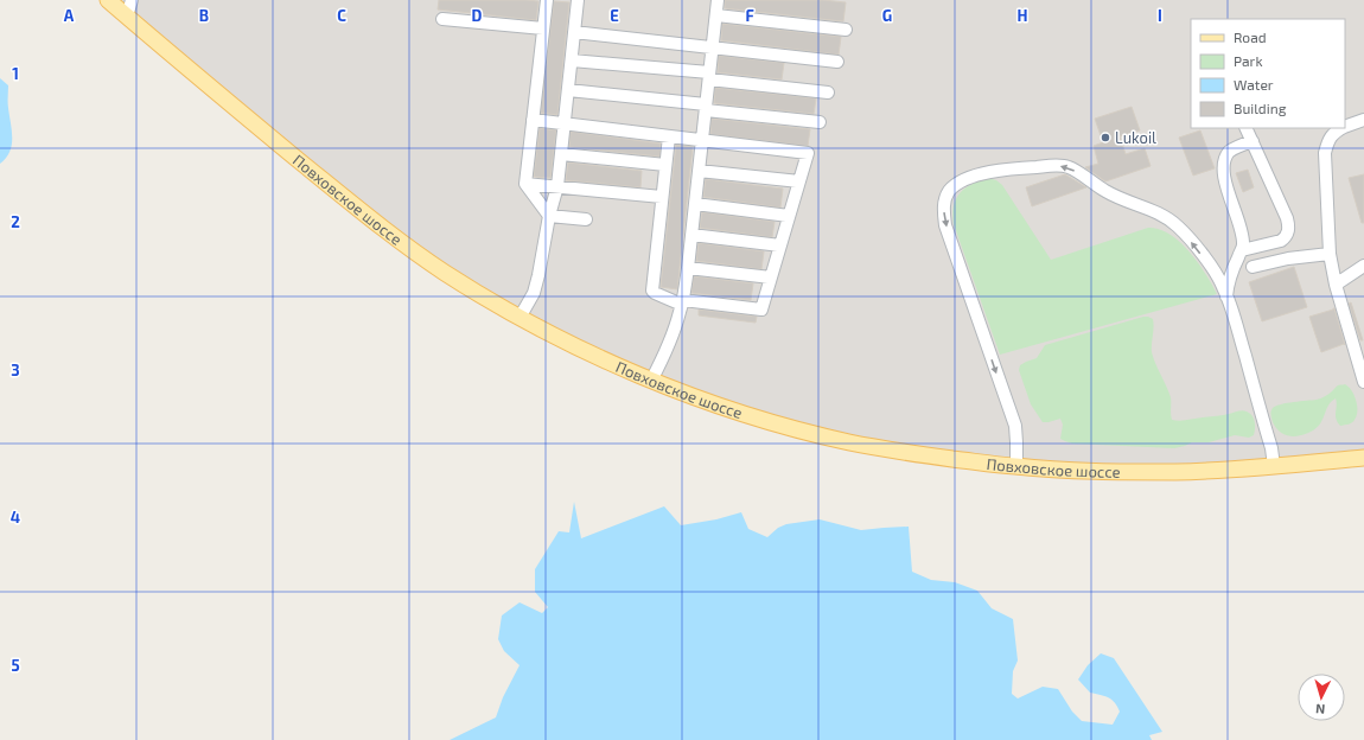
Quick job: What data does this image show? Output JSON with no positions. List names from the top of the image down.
{
  "streets": {
    "main road": ["Повховское шоссе"]
  },
  "places": ["Lukoil"],
  "legend": [
    "Road",
    "Park",
    "Water",
    "Building"
  ],
  "north": "bottom",
  "grid": {
    "columns": [
      "A",
      "B",
      "C",
      "D",
      "E",
      "F",
      "G",
      "H",
      "I"
    ],
    "rows": [
      "1",
      "2",
      "3",
      "4",
      "5"
    ]
  }
}
